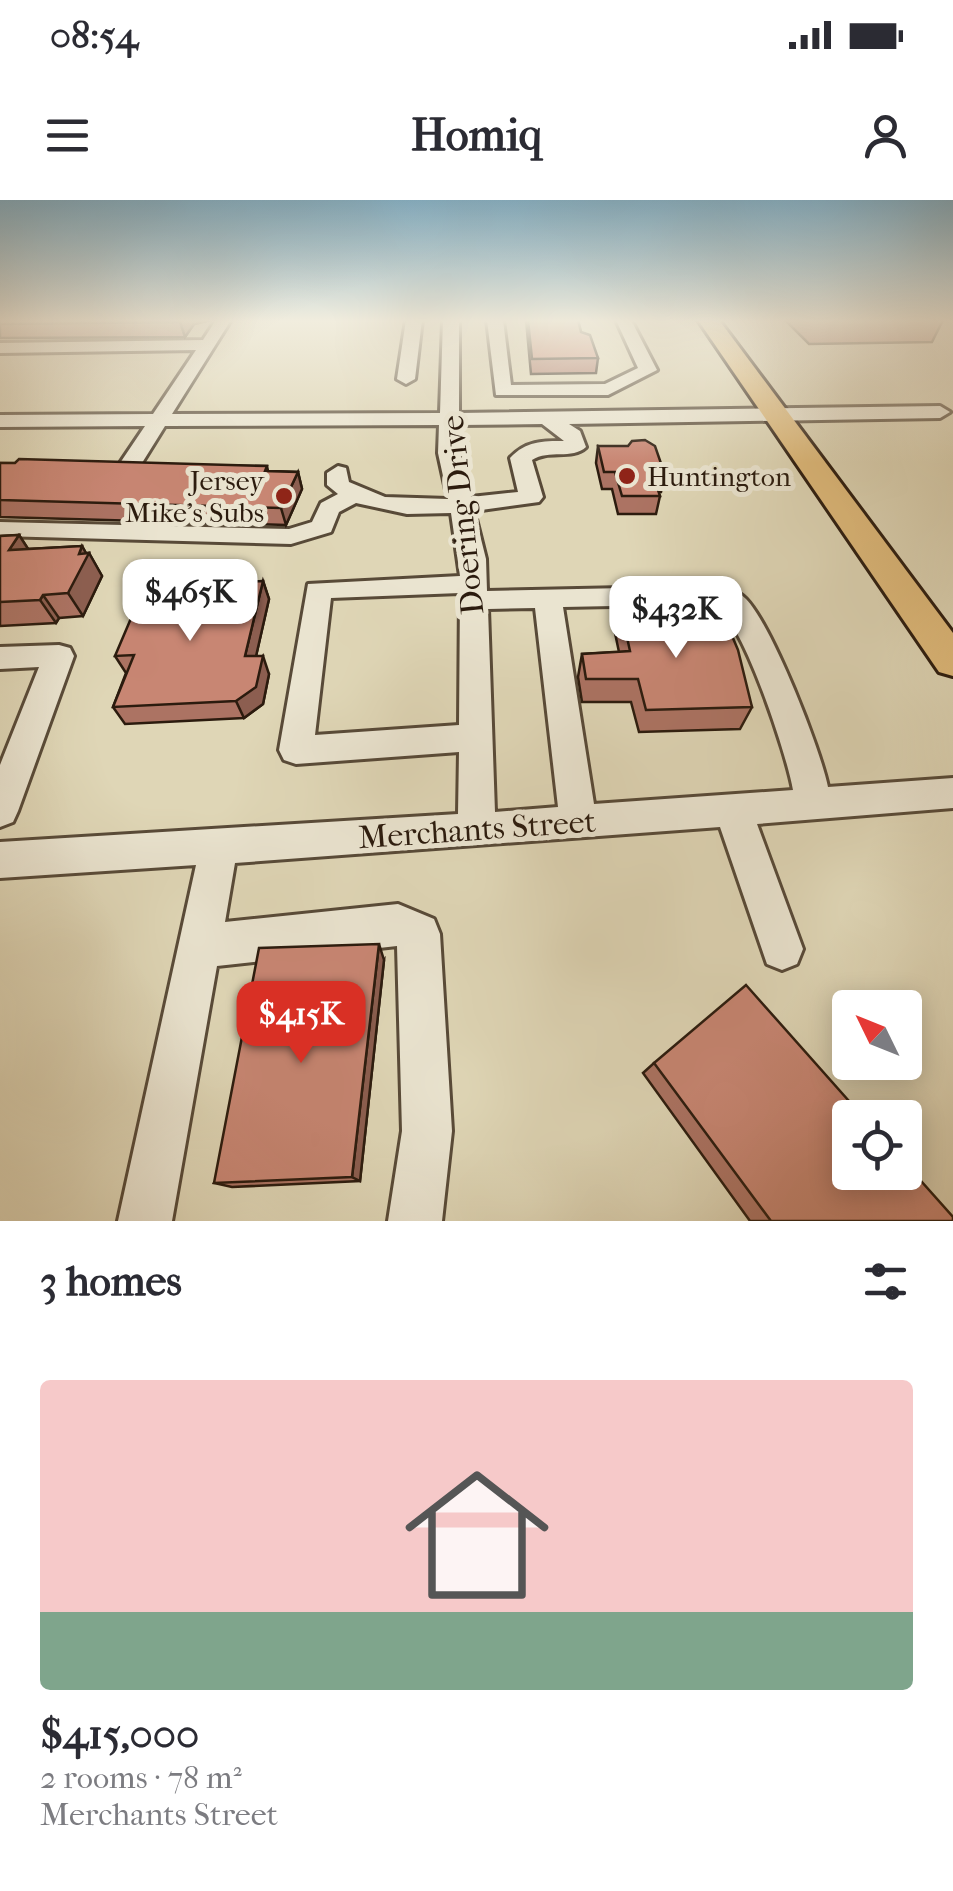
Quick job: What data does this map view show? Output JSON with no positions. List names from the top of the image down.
{
  "streets": {
    "street": ["Doering Drive", "Merchants Street"]
  },
  "crossings": [
    ["Doering Drive", "Merchants Street"]
  ],
  "places": ["Huntington", "Jersey Mike's Subs"],
  "north": "top left",
  "page": {
    "status": "08:54",
    "header": "Homiq",
    "price": ["$465K", "$432K", "$415K"],
    "heading": "3 homes",
    "list": [
      {
        "name": "$415,000",
        "note": "2 rooms · 78 m² · Merchants Street"
      }
    ]
  }
}
